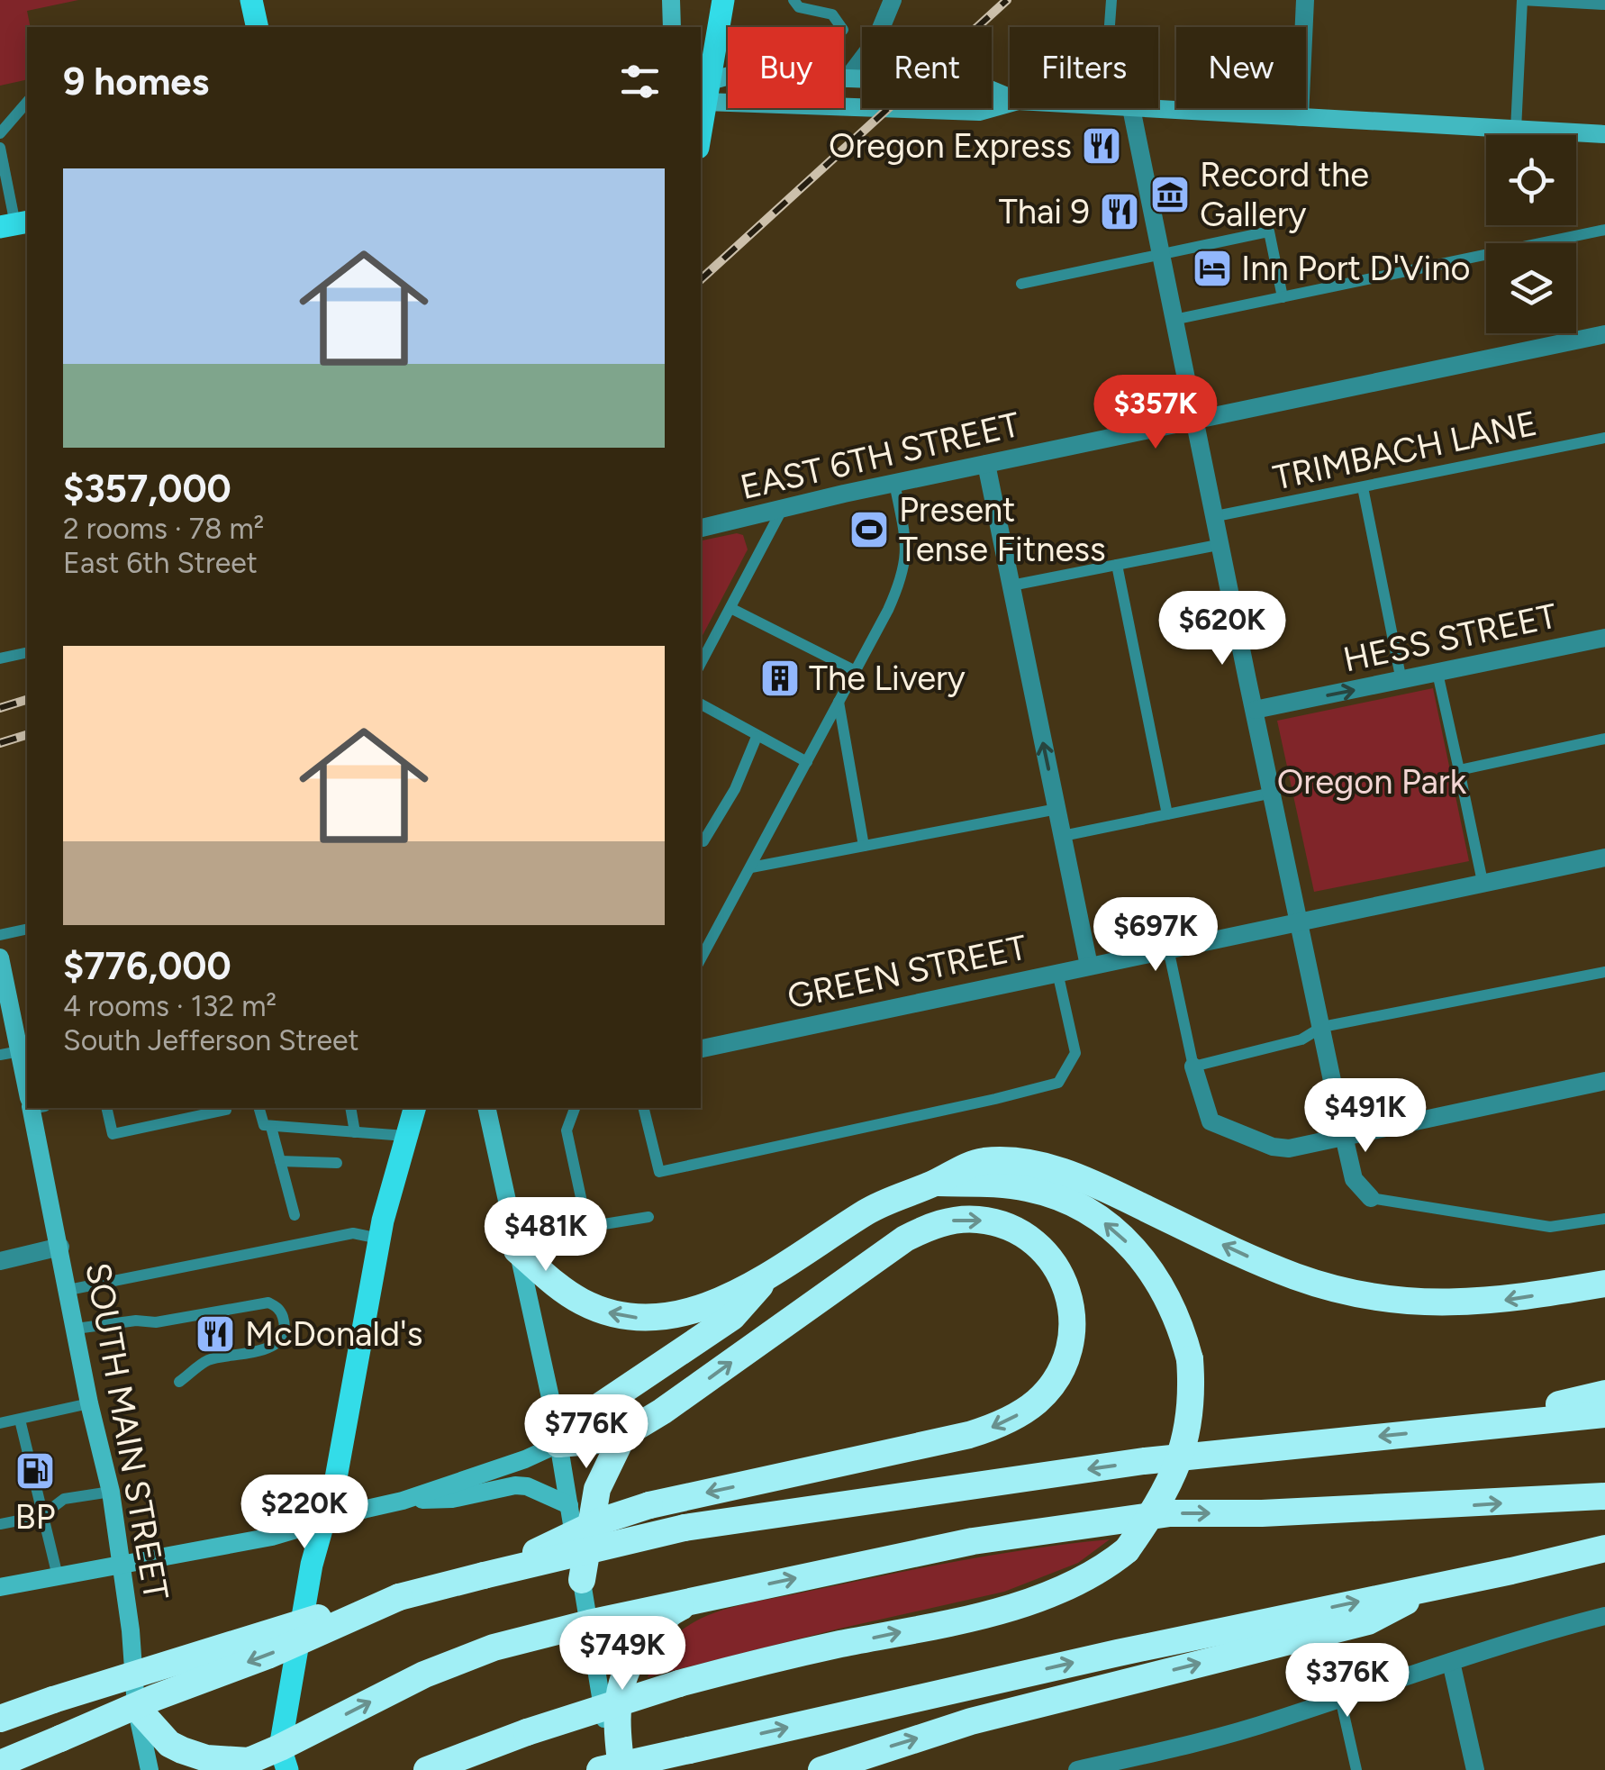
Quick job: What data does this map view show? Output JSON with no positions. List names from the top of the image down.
{
  "streets": {
    "street": [
      "EAST 6TH STREET",
      "HESS STREET",
      "GREEN STREET",
      "SOUTH MAIN STREET"
    ],
    "lane": ["TRIMBACH LANE"]
  },
  "one_way": ["HESS STREET"],
  "parks": ["Oregon Park"],
  "places": {
    "restaurant": ["Oregon Express", "Thai 9", "McDonald's"],
    "museum": ["Record the Gallery"],
    "hotel": ["Inn Port D'Vino"],
    "sports": ["Present Tense Fitness"],
    "building": ["The Livery"],
    "fuel station": ["BP"]
  },
  "page": {
    "chip": [
      "Buy",
      "Rent",
      "Filters",
      "New"
    ],
    "heading": "9 homes",
    "list": [
      {
        "name": "$357,000",
        "note": "2 rooms · 78 m² · East 6th Street"
      },
      {
        "name": "$776,000",
        "note": "4 rooms · 132 m² · South Jefferson Street"
      }
    ],
    "price": [
      "$357K",
      "$620K",
      "$697K",
      "$491K",
      "$481K",
      "$776K",
      "$220K",
      "$749K",
      "$376K"
    ]
  }
}
